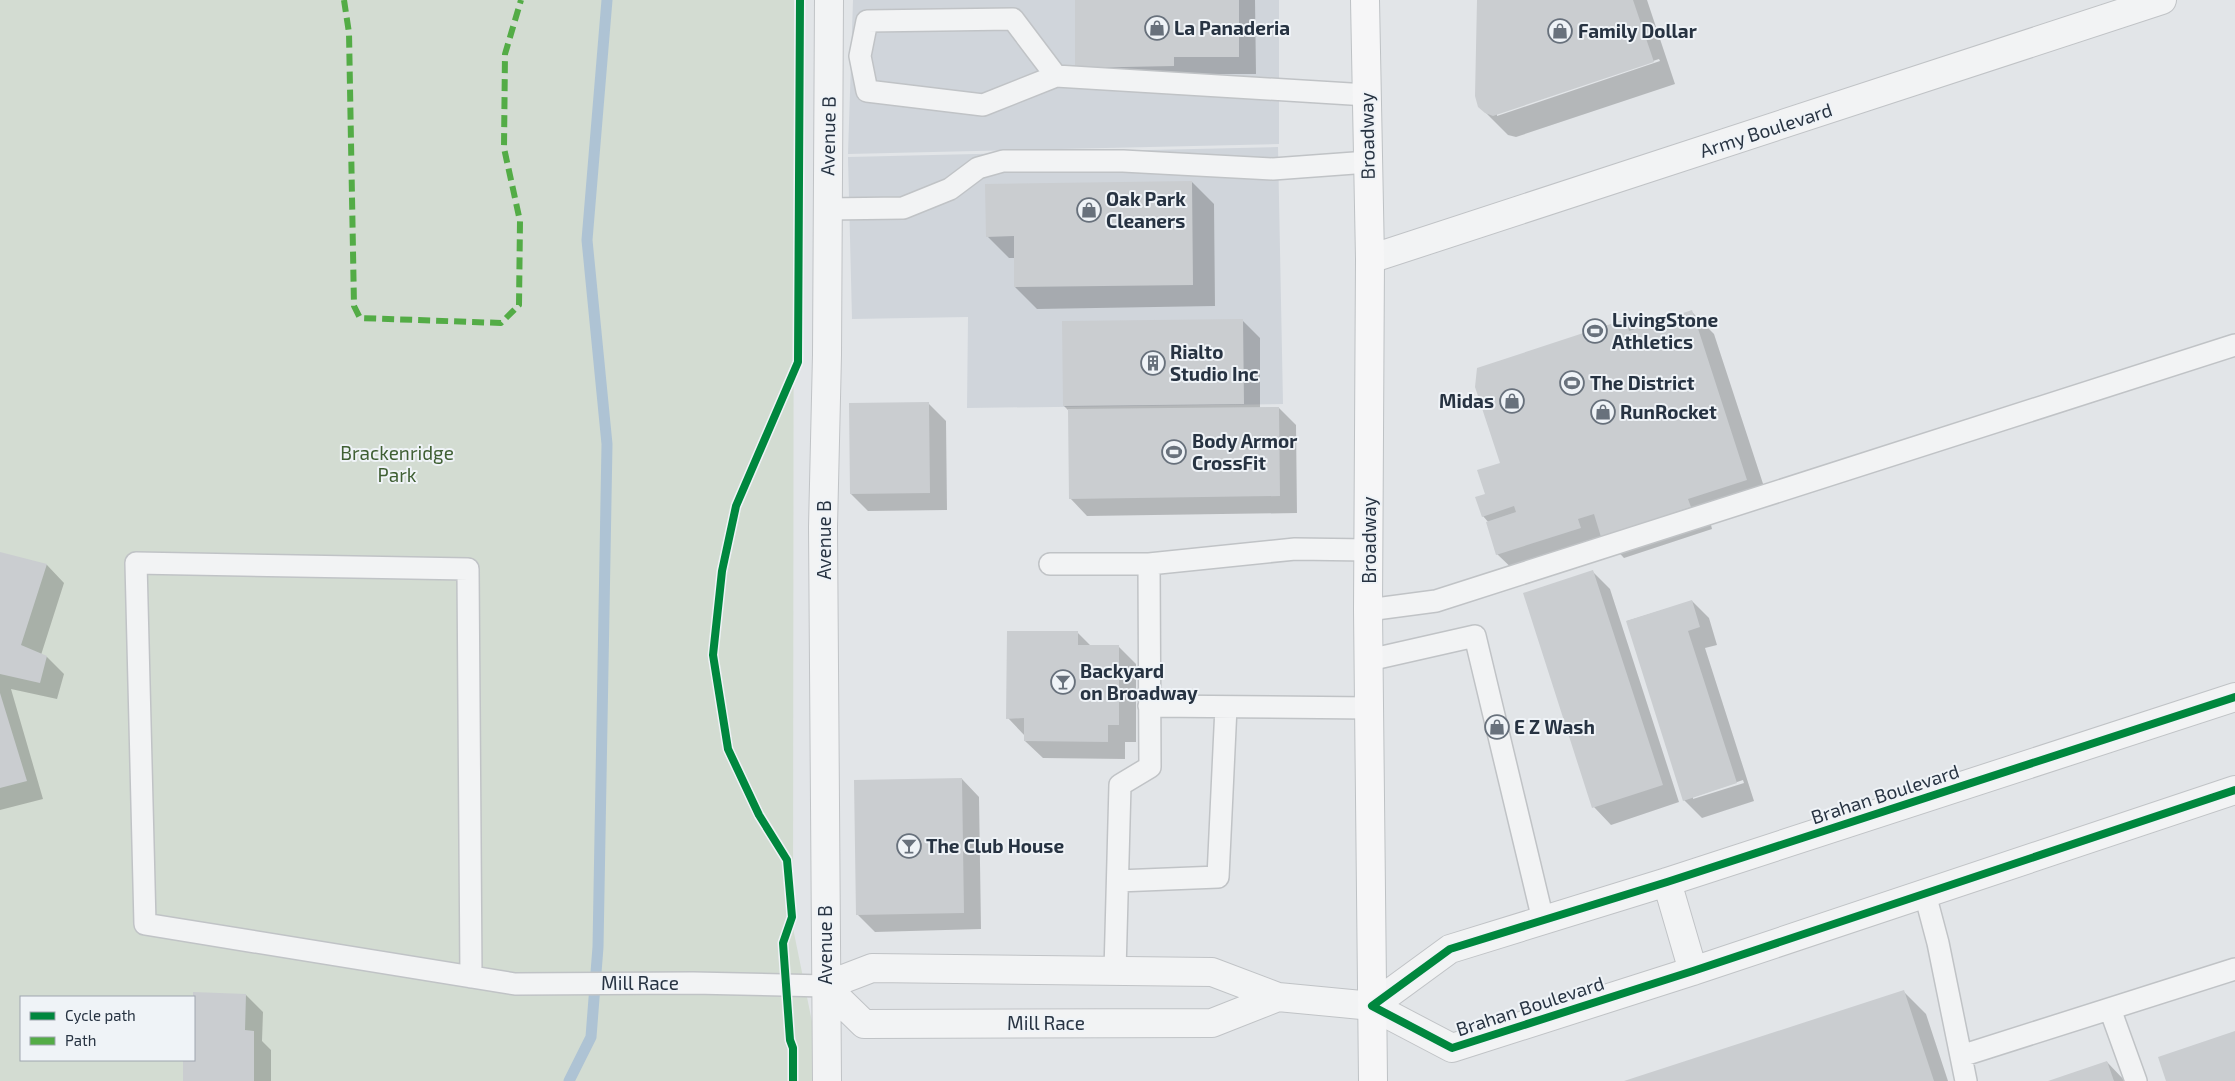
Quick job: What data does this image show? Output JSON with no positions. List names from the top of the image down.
{
  "streets": {
    "main road": ["Broadway"],
    "street": [
      "Army Boulevard",
      "Avenue B",
      "Brahan Boulevard",
      "Mill Race"
    ]
  },
  "crossings": [
    ["Army Boulevard", "Broadway"],
    ["Avenue B", "Mill Race"],
    ["Broadway", "Brahan Boulevard"],
    ["Broadway", "Mill Race"],
    ["Brahan Boulevard", "Mill Race"]
  ],
  "parks": ["Brackenridge Park"],
  "places": {
    "shop": [
      "La Panaderia",
      "Family Dollar",
      "Oak Park Cleaners",
      "Midas",
      "RunRocket",
      "E Z Wash"
    ],
    "sports": ["LivingStone Athletics", "The District", "Body Armor CrossFit"],
    "building": ["Rialto Studio Inc"],
    "bar": ["Backyard on Broadway", "The Club House"]
  },
  "legend": ["Cycle path", "Path"]
}
